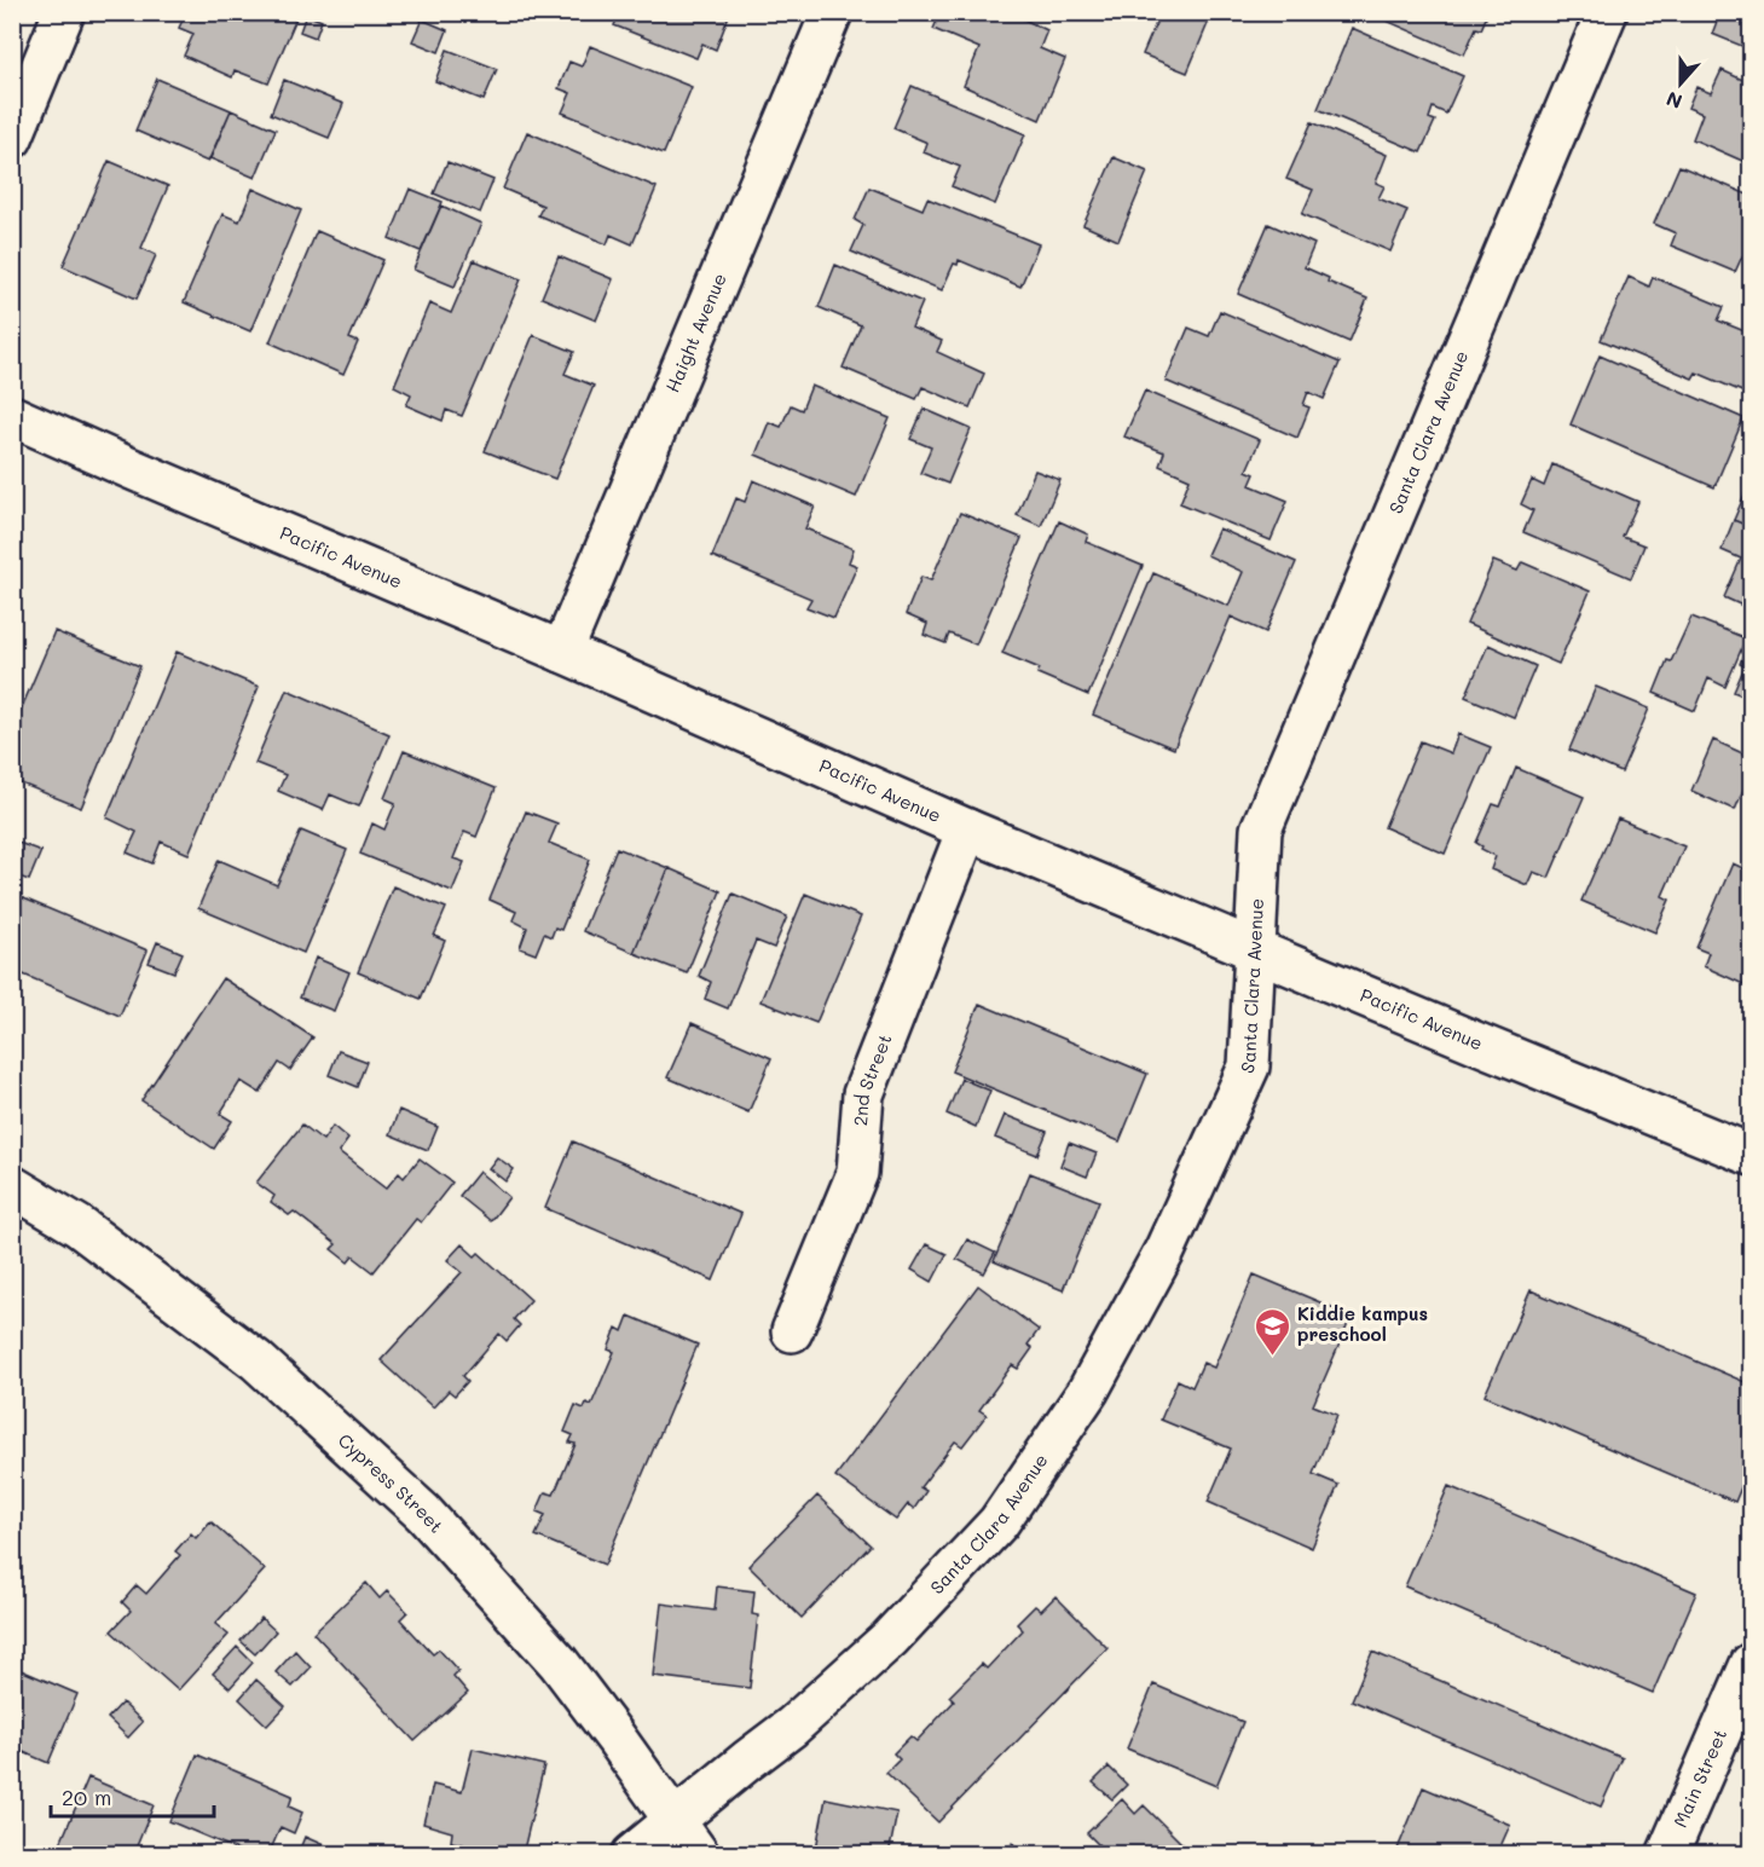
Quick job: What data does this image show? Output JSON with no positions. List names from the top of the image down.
{
  "streets": {
    "street": [
      "Haight Avenue",
      "Santa Clara Avenue",
      "Pacific Avenue",
      "2nd Street",
      "Cypress Street",
      "Main Street"
    ]
  },
  "crossings": [
    ["Haight Avenue", "Pacific Avenue"],
    ["Santa Clara Avenue", "Pacific Avenue"],
    ["Santa Clara Avenue", "Cypress Street"],
    ["Pacific Avenue", "2nd Street"]
  ],
  "places": {
    "school or university": ["Kiddie kampus preschool"]
  },
  "scale_bar": "20 m",
  "north": "bottom"
}
